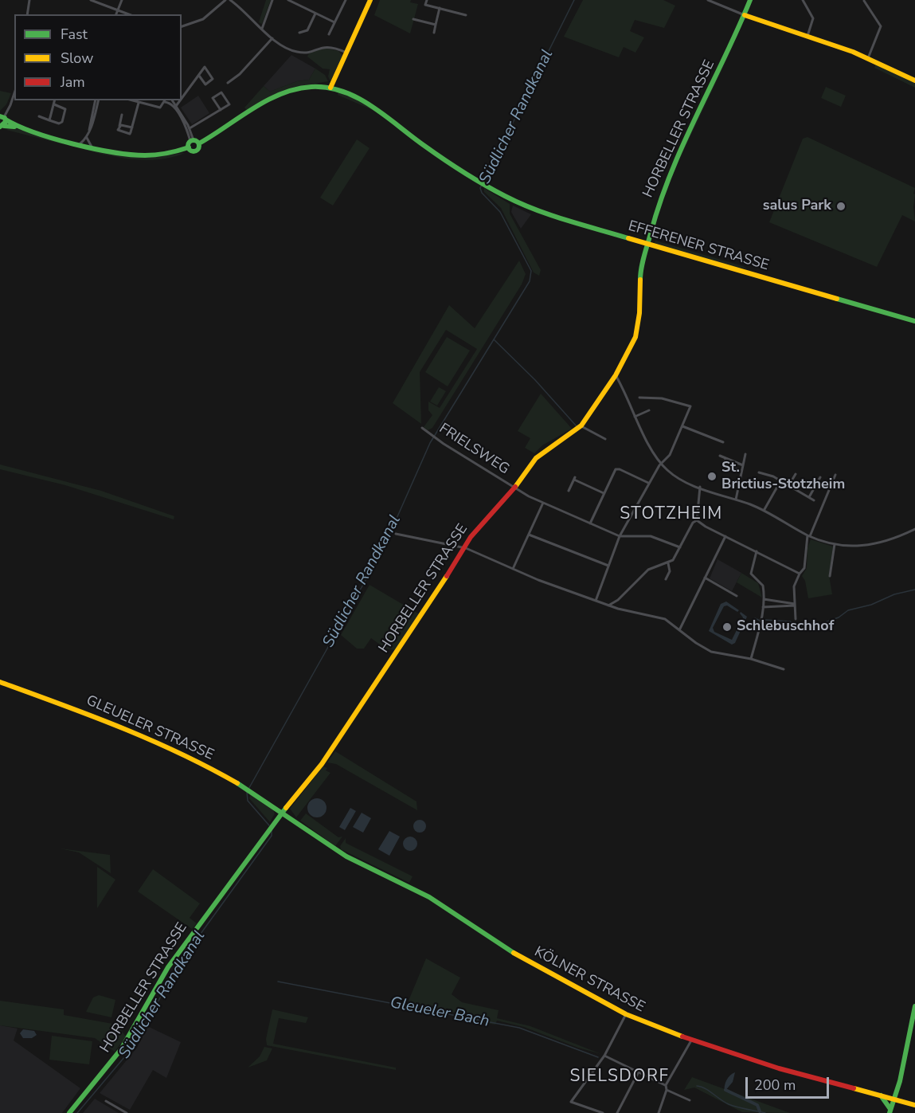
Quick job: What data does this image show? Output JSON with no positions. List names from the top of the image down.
{
  "streets": {
    "street": [
      "HORBELLER STRASSE",
      "EFFERENER STRASSE",
      "FRIELSWEG",
      "GLEUELER STRASSE",
      "KÖLNER STRASSE"
    ]
  },
  "crossings": [
    ["HORBELLER STRASSE", "EFFERENER STRASSE"],
    ["HORBELLER STRASSE", "FRIELSWEG"],
    ["HORBELLER STRASSE", "GLEUELER STRASSE"],
    ["HORBELLER STRASSE", "KÖLNER STRASSE"],
    ["GLEUELER STRASSE", "KÖLNER STRASSE"]
  ],
  "districts": ["STOTZHEIM", "SIELSDORF"],
  "water": ["Südlicher Randkanal", "Gleueler Bach"],
  "places": ["salus Park", "St. Brictius-Stotzheim", "Schlebuschhof"],
  "legend": ["Fast", "Slow", "Jam"],
  "scale_bar": "200 m"
}
